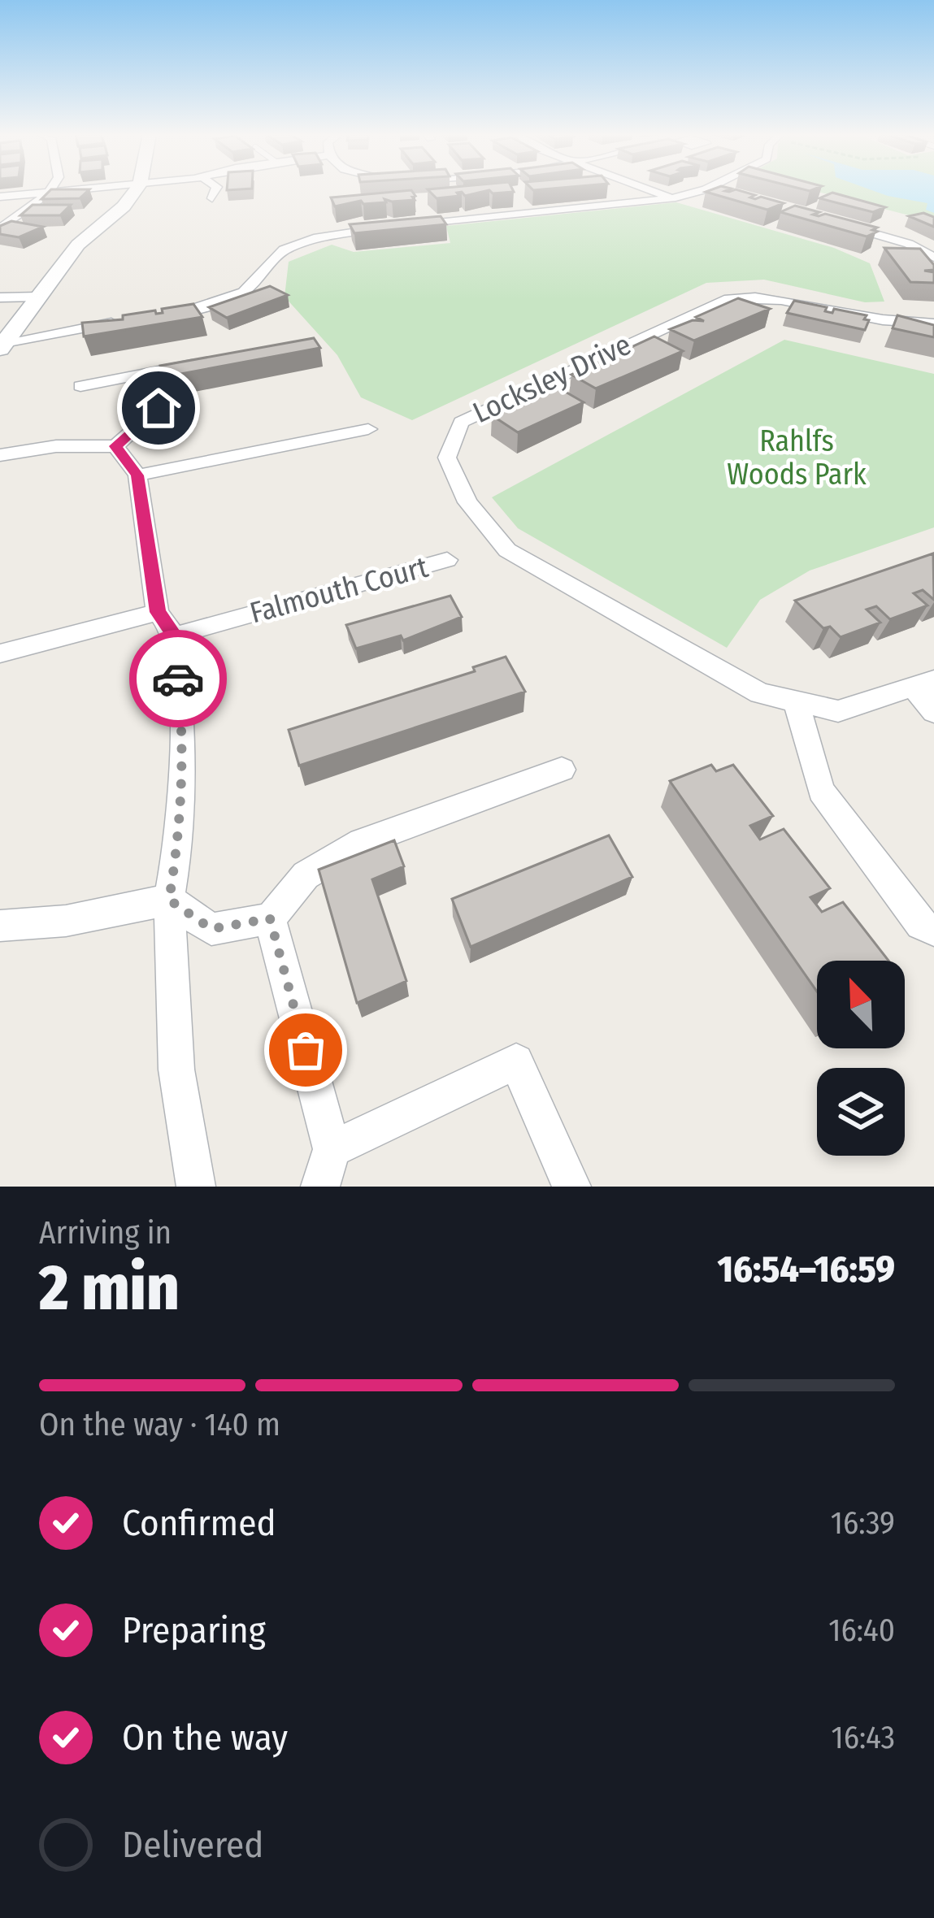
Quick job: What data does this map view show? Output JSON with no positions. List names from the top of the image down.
{
  "streets": {
    "street": ["Locksley Drive", "Falmouth Court"]
  },
  "parks": ["Rahlfs Woods Park"],
  "north": "top left",
  "page": {
    "heading": ["2 min", "Arriving in", "16:54–16:59"],
    "bar": "On the way · 140 m",
    "list": [
      ["Confirmed", "16:39"],
      ["Preparing", "16:40"],
      ["On the way", "16:43"],
      "Delivered"
    ]
  }
}
